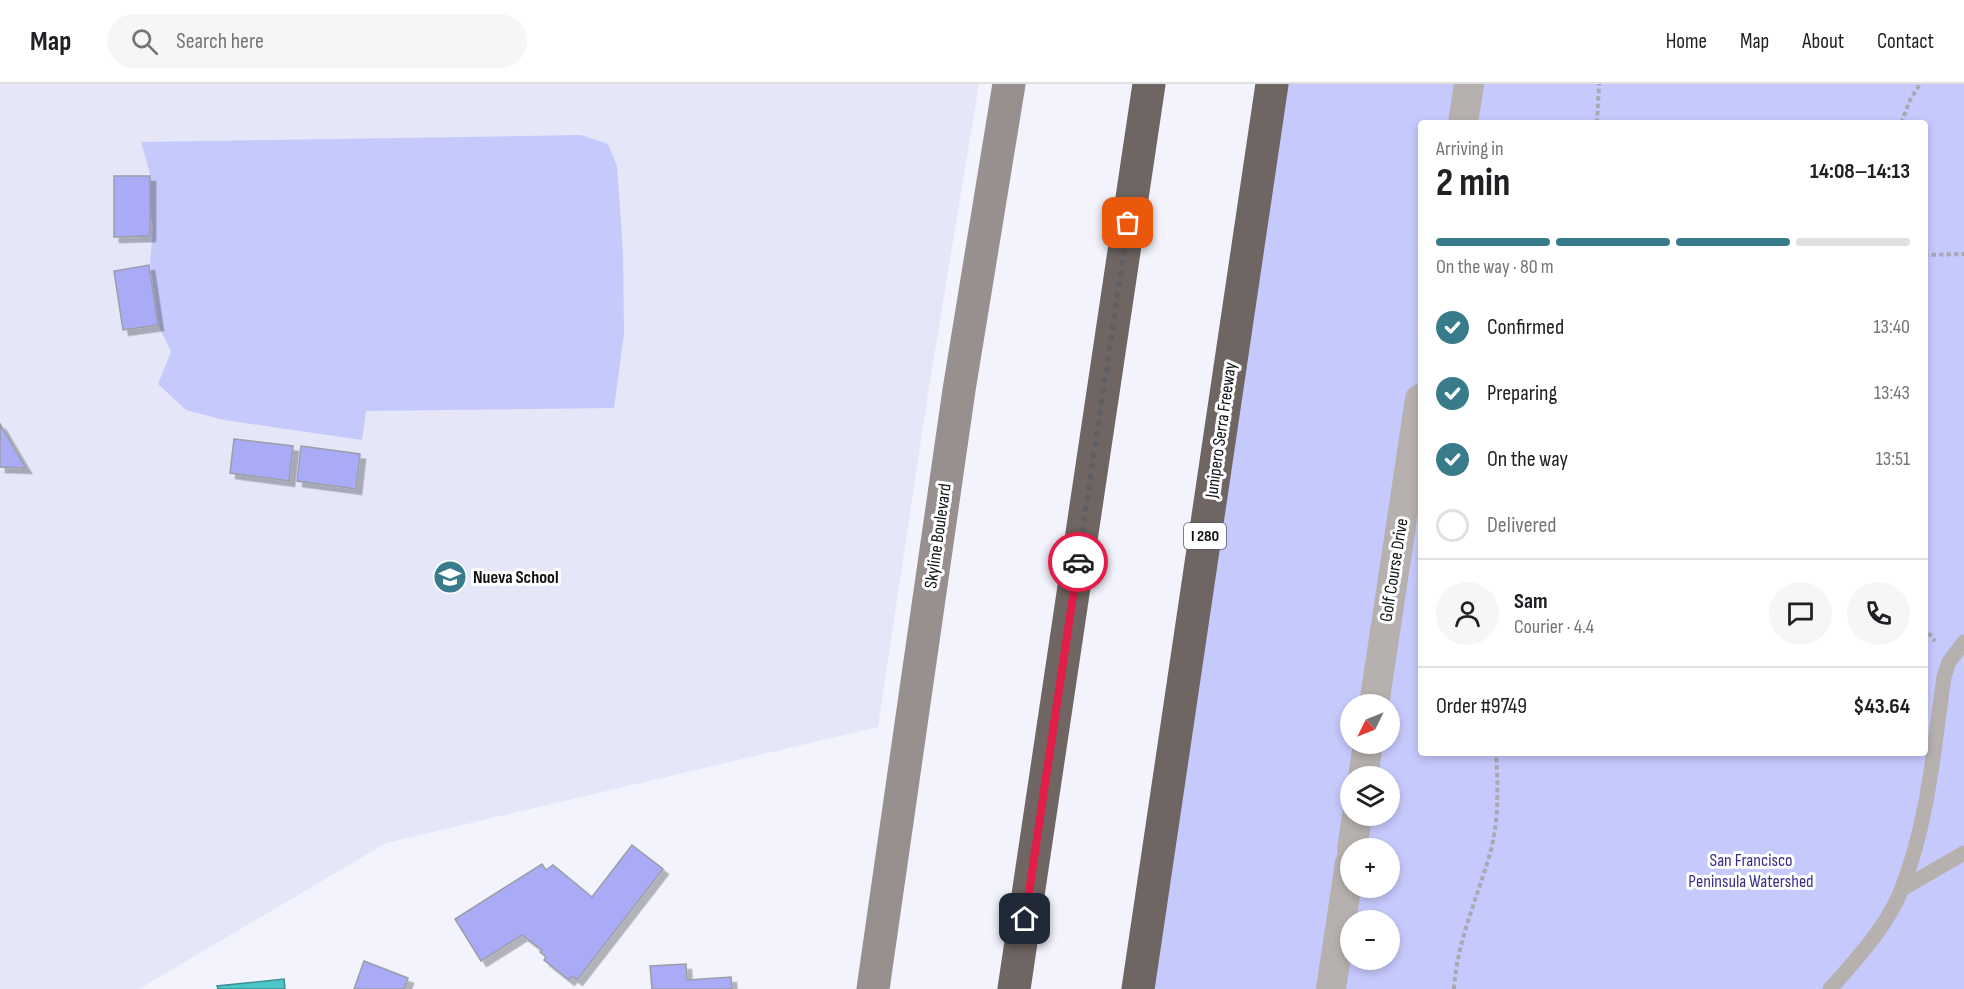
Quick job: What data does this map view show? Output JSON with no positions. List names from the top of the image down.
{
  "streets": {
    "highway": ["Junipero Serra Freeway", "I 280"],
    "main road": ["Skyline Boulevard"],
    "street": ["Golf Course Drive"]
  },
  "parks": ["San Francisco Peninsula Watershed"],
  "places": {
    "school or university": ["Nueva School"]
  },
  "north": "bottom left",
  "page": {
    "header": "Map",
    "search": "Search here",
    "nav": [
      "Home",
      "Map",
      "About",
      "Contact"
    ],
    "heading": ["2 min", "Arriving in", "14:08–14:13"],
    "panel": [
      "Sam",
      "Courier · 4.4",
      "Order #9749",
      "$43.64"
    ],
    "bar": "On the way · 80 m",
    "list": [
      ["Confirmed", "13:40"],
      ["Preparing", "13:43"],
      ["On the way", "13:51"],
      "Delivered"
    ],
    "map_buttons": ["+", "−"]
  }
}
